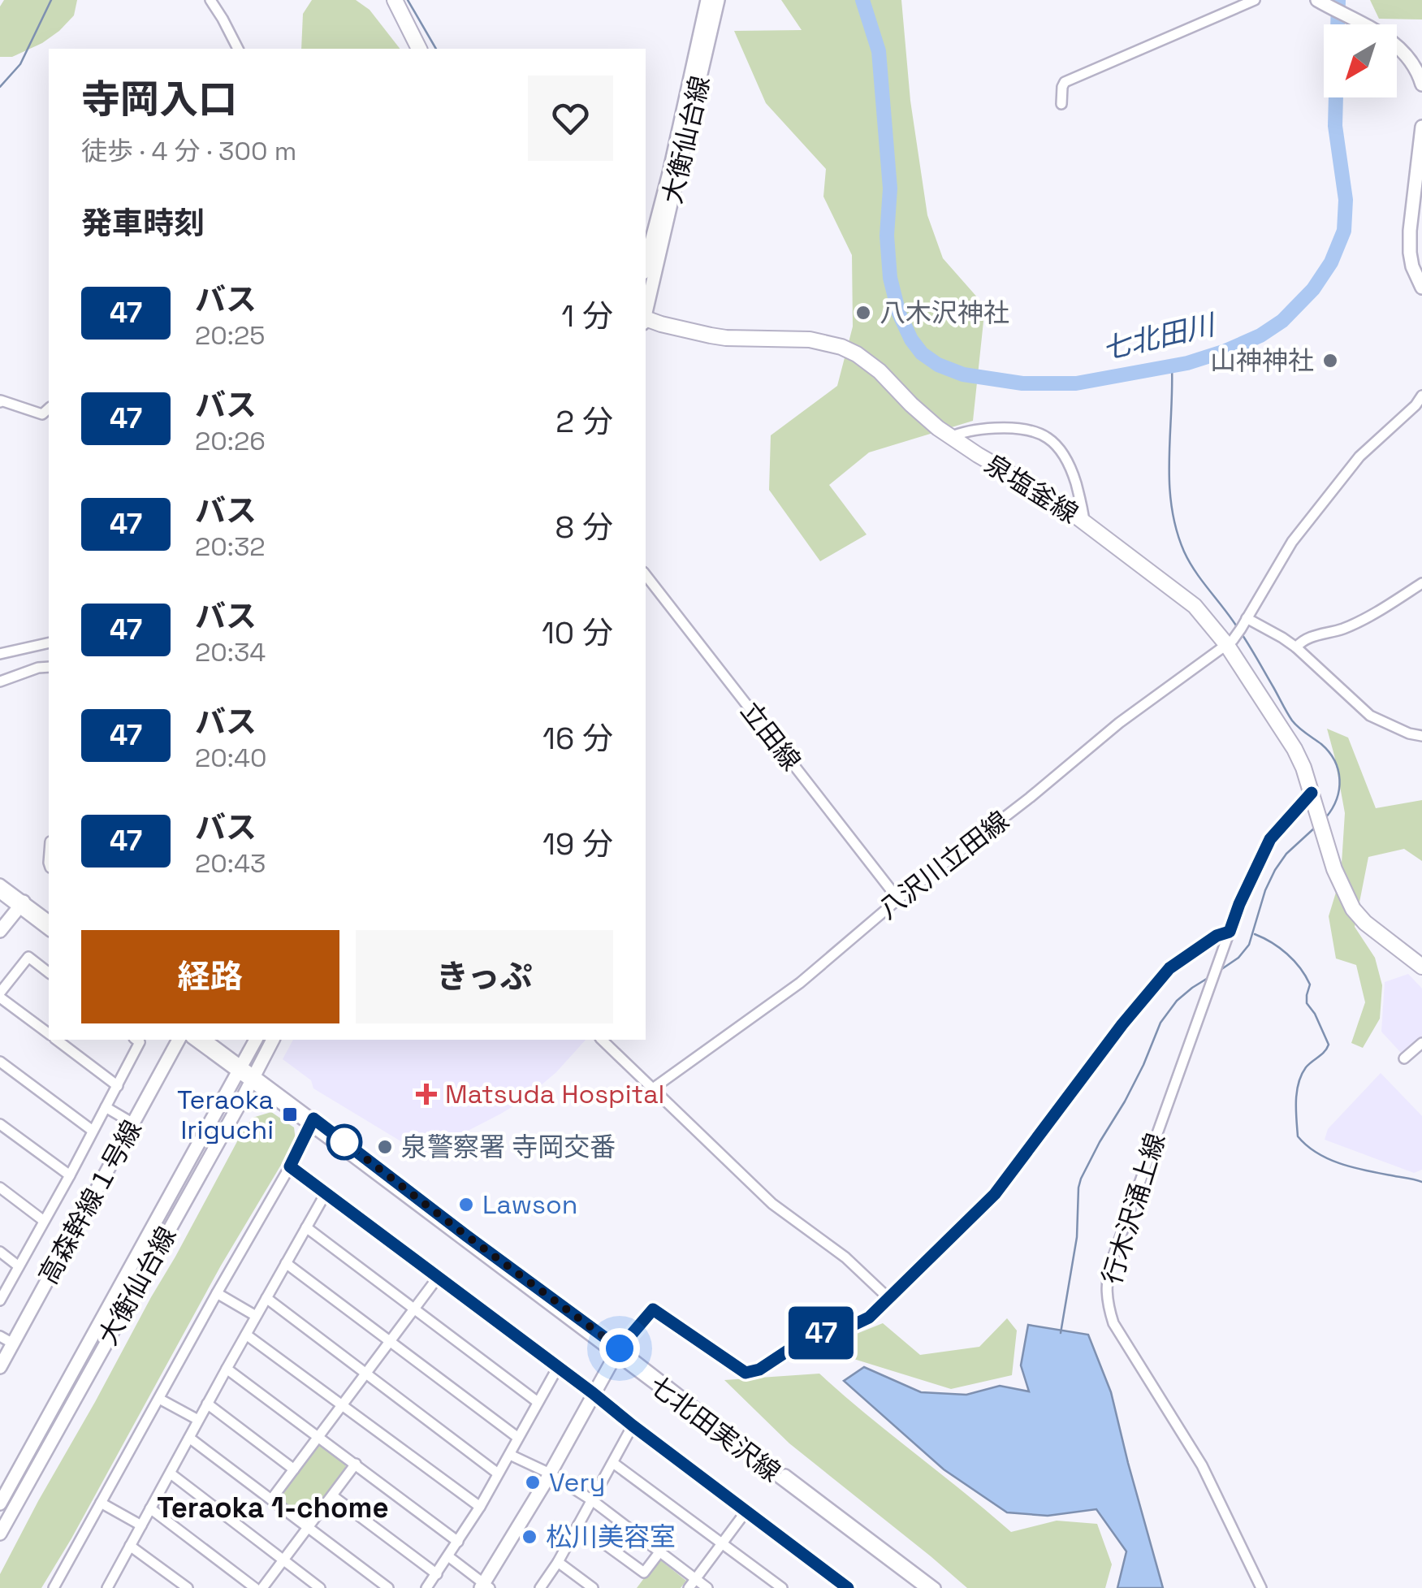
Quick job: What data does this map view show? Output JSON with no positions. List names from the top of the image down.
{
  "streets": {
    "main road": ["大衡仙台線", "泉塩釜線", "高森幹線１号線"],
    "street": [
      "立田線",
      "八沢川立田線",
      "行木沢涌上線",
      "七北田実沢線"
    ]
  },
  "crossings": [
    ["泉塩釜線", "八沢川立田線"],
    ["泉塩釜線", "行木沢涌上線"],
    ["立田線", "八沢川立田線"]
  ],
  "districts": ["Teraoka 1-chome"],
  "water": ["七北田川"],
  "places": {
    "other": [
      "八木沢神社",
      "山神神社",
      "泉警察署 寺岡交番",
      "Lawson",
      "Very",
      "松川美容室"
    ],
    "health": ["Matsuda Hospital"],
    "transit": ["Teraoka Iriguchi"]
  },
  "lines": ["bus line 47"],
  "north": "bottom left",
  "page": {
    "on_map": "47",
    "heading": [
      ["寺岡入口", "徒歩 · 4 分 · 300 m"],
      "発車時刻"
    ],
    "list": [
      {
        "mark": "47",
        "name": "バス",
        "note": "20:25",
        "value": "1 分"
      },
      {
        "mark": "47",
        "name": "バス",
        "note": "20:26",
        "value": "2 分"
      },
      {
        "mark": "47",
        "name": "バス",
        "note": "20:32",
        "value": "8 分"
      },
      {
        "mark": "47",
        "name": "バス",
        "note": "20:34",
        "value": "10 分"
      },
      {
        "mark": "47",
        "name": "バス",
        "note": "20:40",
        "value": "16 分"
      },
      {
        "mark": "47",
        "name": "バス",
        "note": "20:43",
        "value": "19 分"
      }
    ],
    "buttons": ["経路", "きっぷ"]
  }
}
